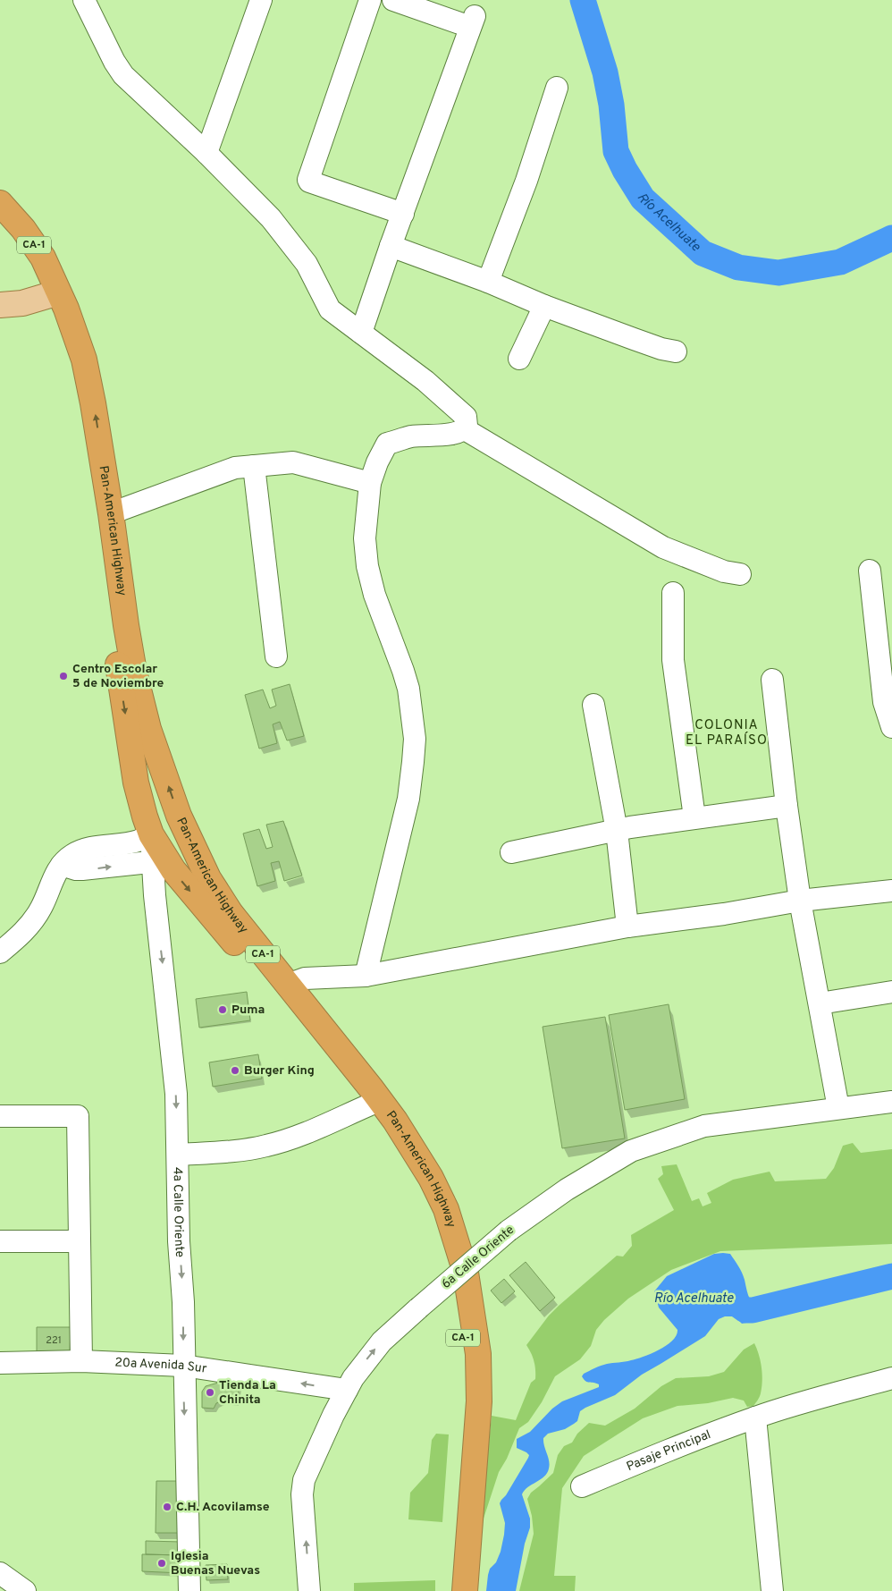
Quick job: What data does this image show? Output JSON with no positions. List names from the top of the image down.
{
  "streets": {
    "highway": ["CA-1", "Pan-American Highway"],
    "street": [
      "4a Calle Oriente",
      "6a Calle Oriente",
      "20a Avenida Sur",
      "Pasaje Principal"
    ]
  },
  "crossings": [
    ["Pan-American Highway", "4a Calle Oriente"],
    ["4a Calle Oriente", "20a Avenida Sur"],
    ["6a Calle Oriente", "20a Avenida Sur"]
  ],
  "one_way": ["4a Calle Oriente", "6a Calle Oriente", "20a Avenida Sur"],
  "districts": ["COLONIA EL PARAÍSO"],
  "water": ["Río Acelhuate"],
  "places": [
    "Centro Escolar 5 de Noviembre",
    "Puma",
    "Burger King",
    "Tienda La Chinita",
    "C.H. Acovilamse",
    "Iglesia Buenas Nuevas"
  ],
  "house_numbers": ["221"]
}
